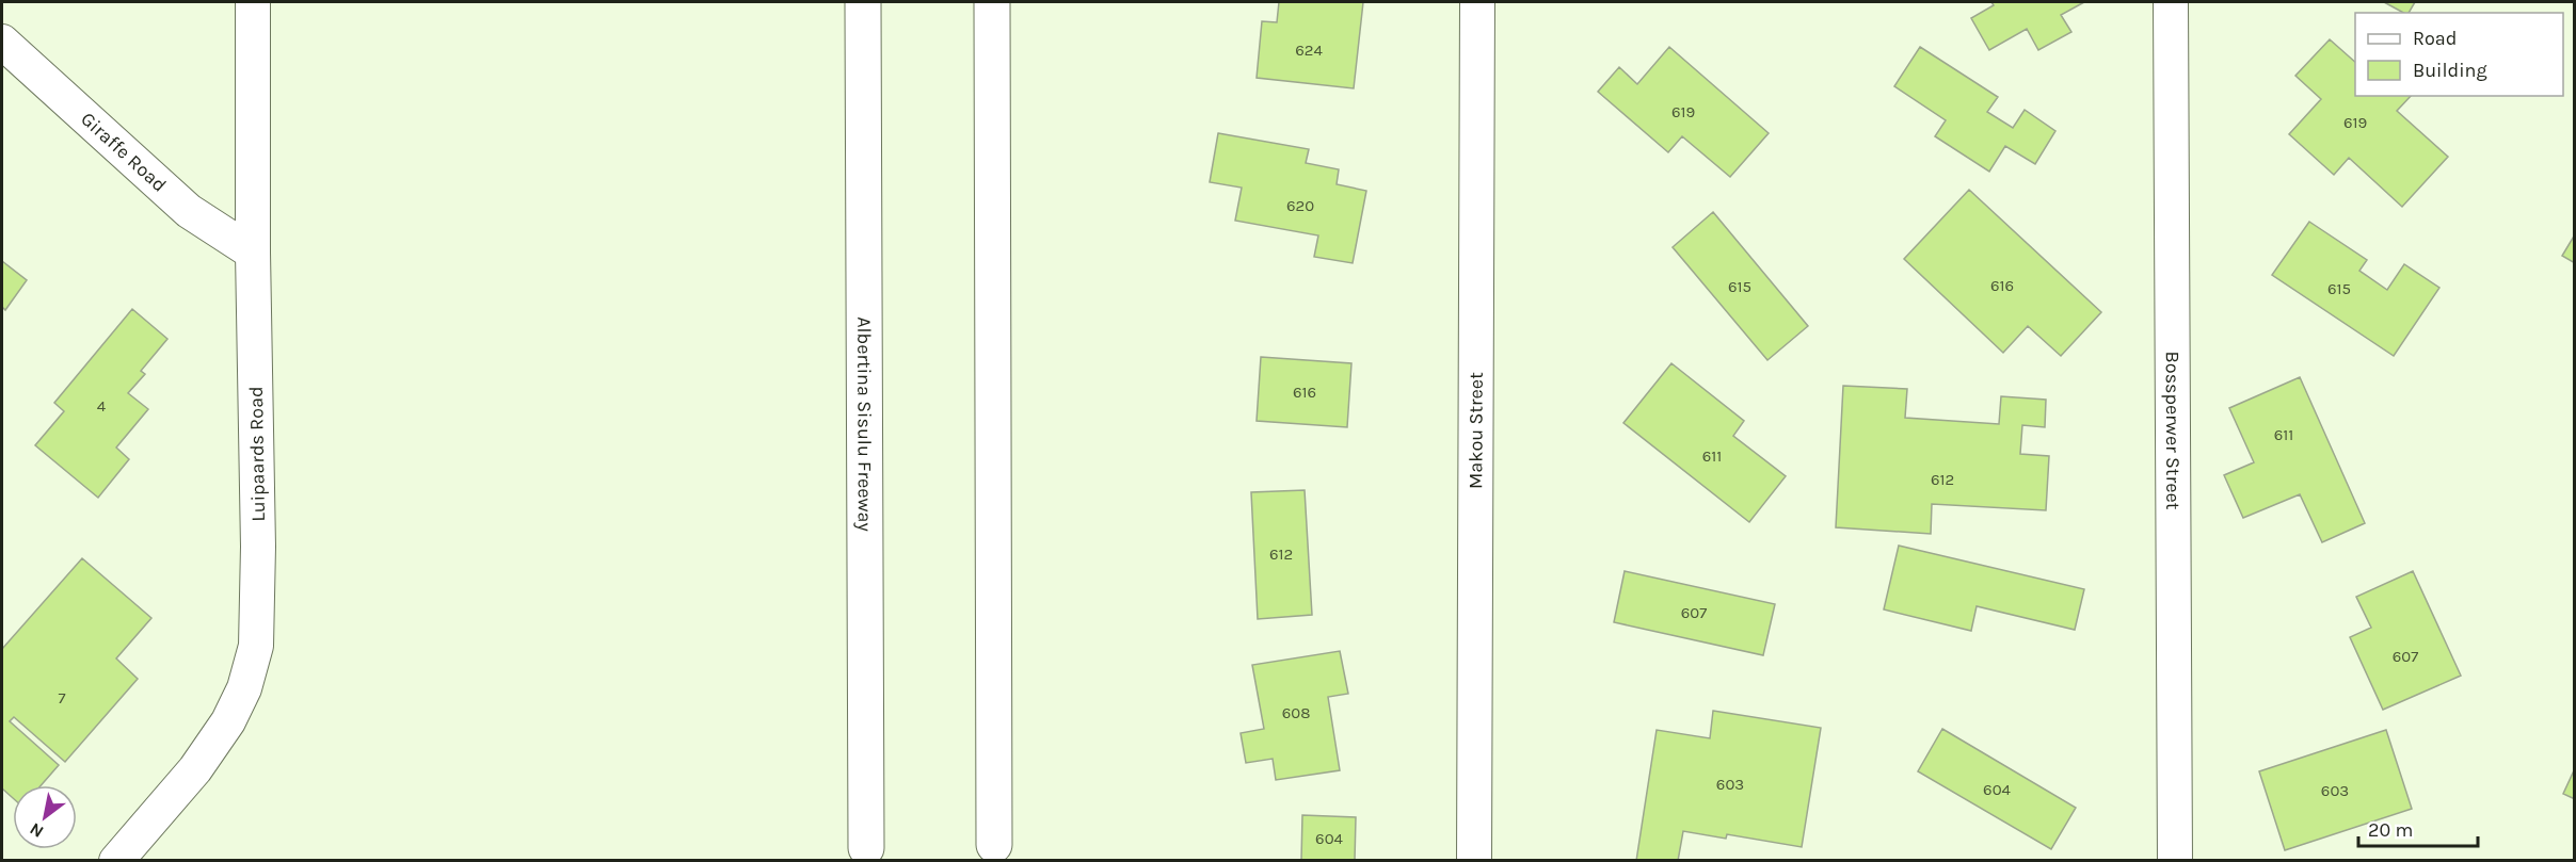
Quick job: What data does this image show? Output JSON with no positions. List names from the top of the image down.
{
  "streets": {
    "highway": ["Albertina Sisulu Freeway"],
    "street": [
      "Giraffe Road",
      "Makou Street",
      "Bossperwer Street",
      "Luipaards Road"
    ]
  },
  "crossings": [
    ["Giraffe Road", "Luipaards Road"]
  ],
  "house_numbers": [
    "624",
    "619",
    "619",
    "620",
    "616",
    "615",
    "615",
    "616",
    "4",
    "611",
    "611",
    "612",
    "612",
    "607",
    "607",
    "7",
    "608",
    "603",
    "604",
    "603",
    "604"
  ],
  "legend": ["Road", "Building"],
  "scale_bar": "20 m",
  "north": "bottom left"
}
